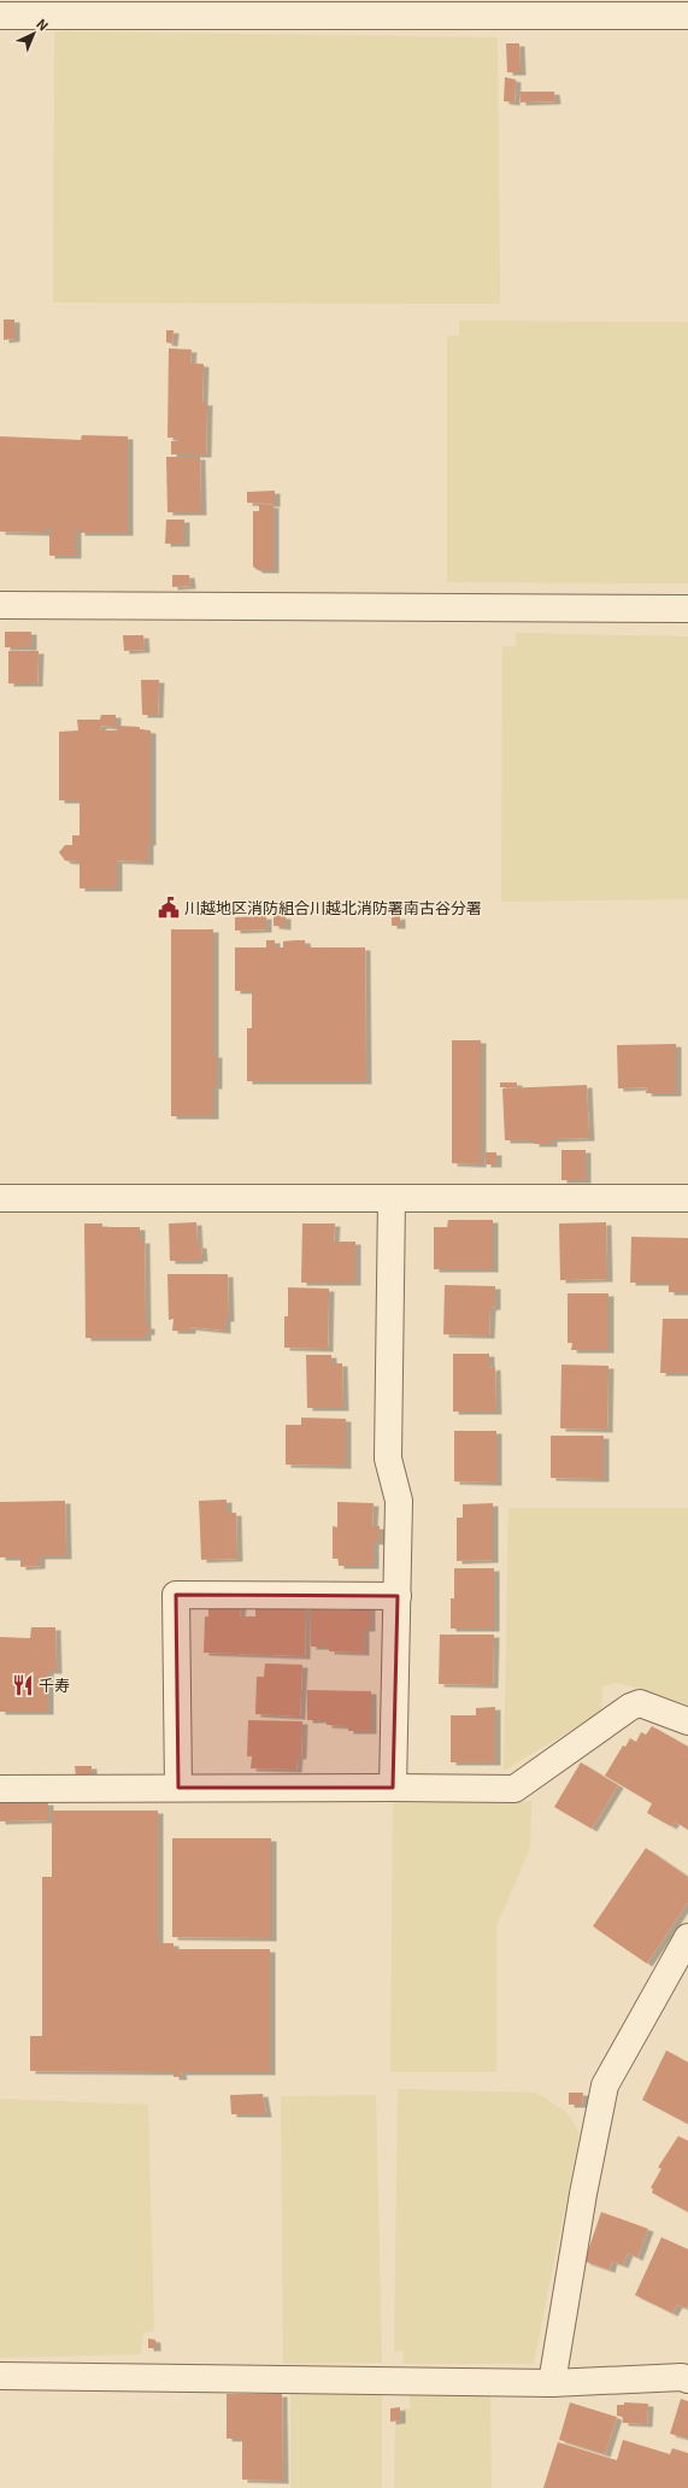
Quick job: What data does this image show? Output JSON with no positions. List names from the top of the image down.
{
  "places": {
    "public building": ["川越地区消防組合川越北消防署南古谷分署"],
    "restaurant": ["千寿"]
  },
  "north": "top right"
}
